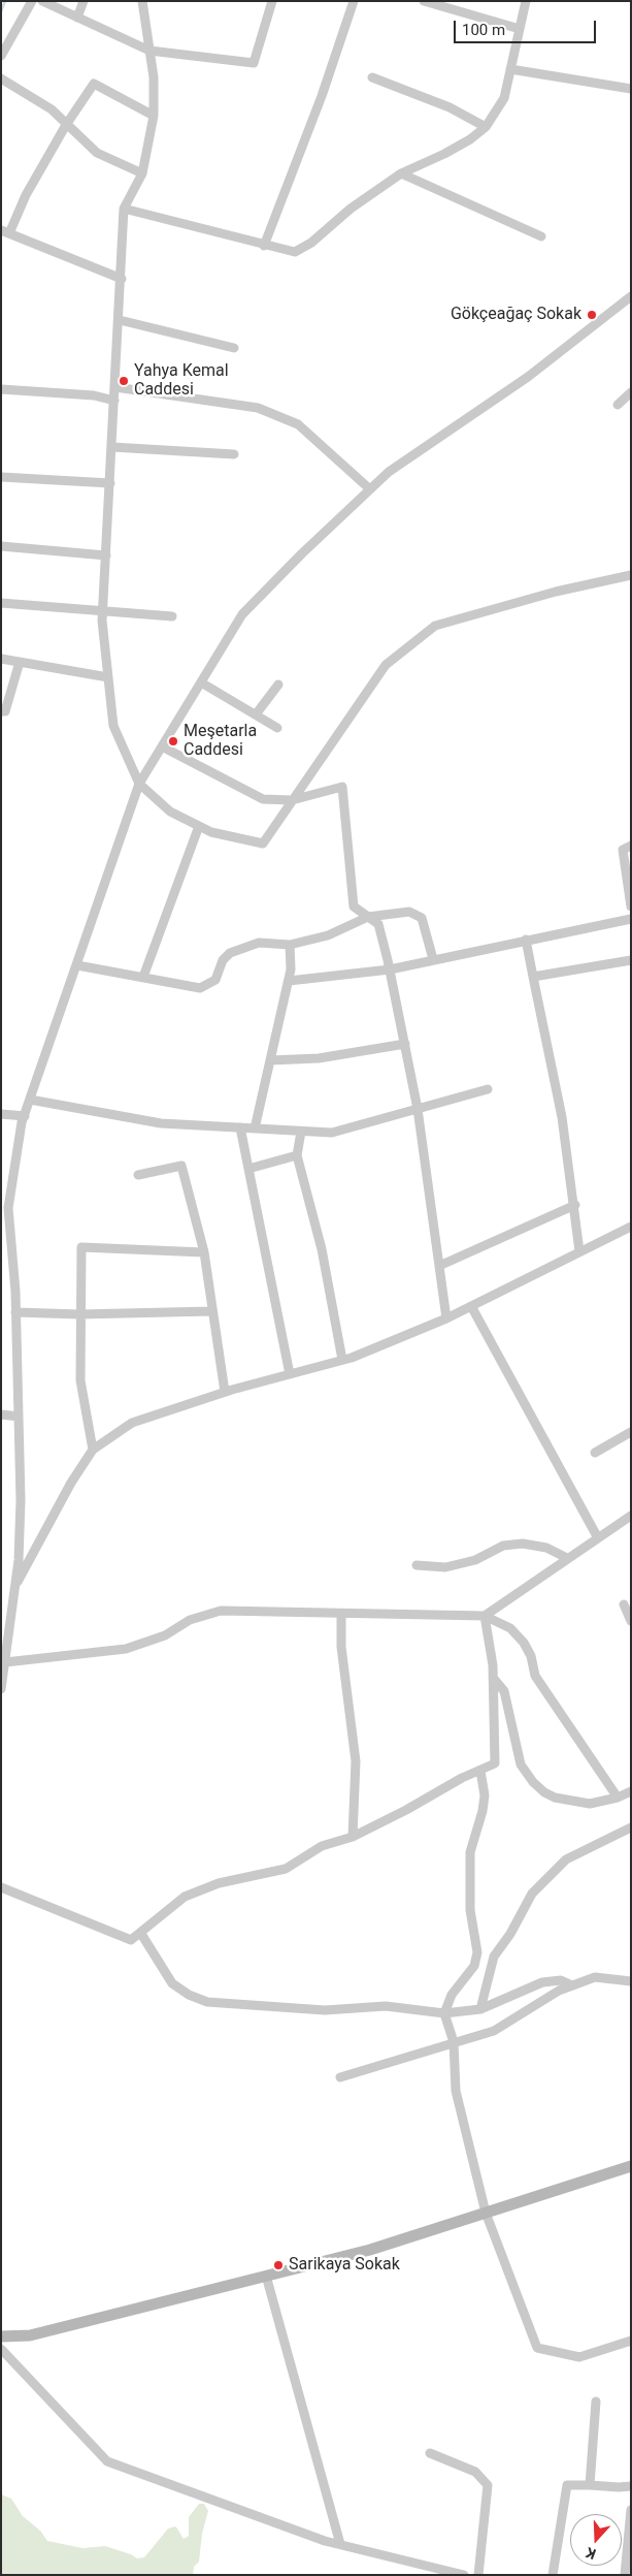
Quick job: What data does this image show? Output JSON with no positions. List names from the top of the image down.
{
  "places": [
    "Gökçeağaç Sokak",
    "Yahya Kemal Caddesi",
    "Meşetarla Caddesi",
    "Sarikaya Sokak"
  ],
  "scale_bar": "100 m",
  "north": "bottom"
}
